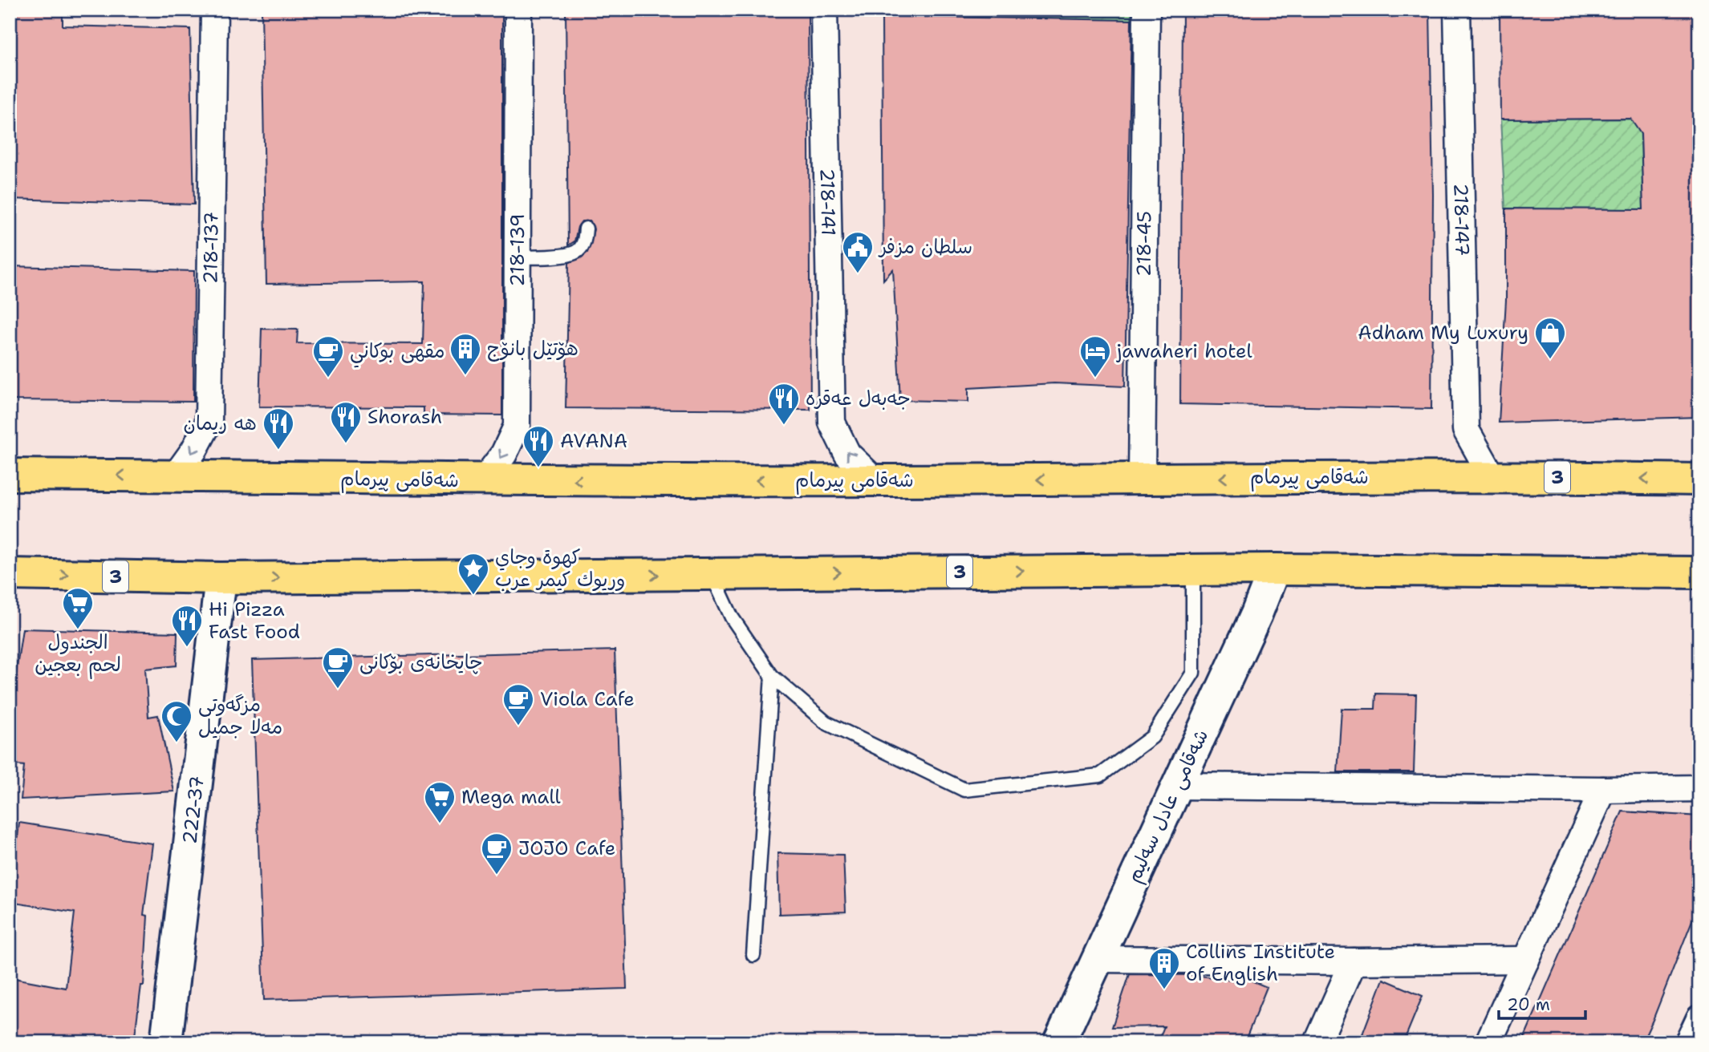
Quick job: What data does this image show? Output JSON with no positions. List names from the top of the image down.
{
  "streets": {
    "highway": ["شەقامی پیرمام", "3"],
    "street": [
      "218-141",
      "218-147",
      "218-45",
      "218-137",
      "218-139",
      "شەقامی عادل سەلیم",
      "222-37"
    ]
  },
  "crossings": [
    ["218-141", "شەقامی پیرمام"],
    ["218-147", "شەقامی پیرمام"],
    ["218-45", "شەقامی پیرمام"],
    ["218-137", "شەقامی پیرمام"],
    ["218-139", "شەقامی پیرمام"],
    ["3", "شەقامی عادل سەلیم"],
    ["3", "222-37"]
  ],
  "one_way": ["218-141", "218-137", "218-139"],
  "places": {
    "public building": ["سلطان مزفر"],
    "shop": ["Adham My Luxury"],
    "building": ["هۆتێل بانۆج", "Collins Institute of English"],
    "cafe": [
      "مقهى بوكاني",
      "چایخانەی بۆکانی",
      "Viola Cafe",
      "JOJO Cafe"
    ],
    "hotel": ["jawaheri hotel"],
    "restaurant": [
      "جەبەل عەقرە",
      "Shorash",
      "هه ريمان",
      "AVANA",
      "Hi Pizza Fast Food"
    ],
    "place": ["كهوة وجاي وريوك كيمر عرب"],
    "supermarket": ["الجندول لحم بعجين", "Mega mall"],
    "mosque": ["مزگەوتی مەلا جمیل"]
  },
  "scale_bar": "20 m"
}
